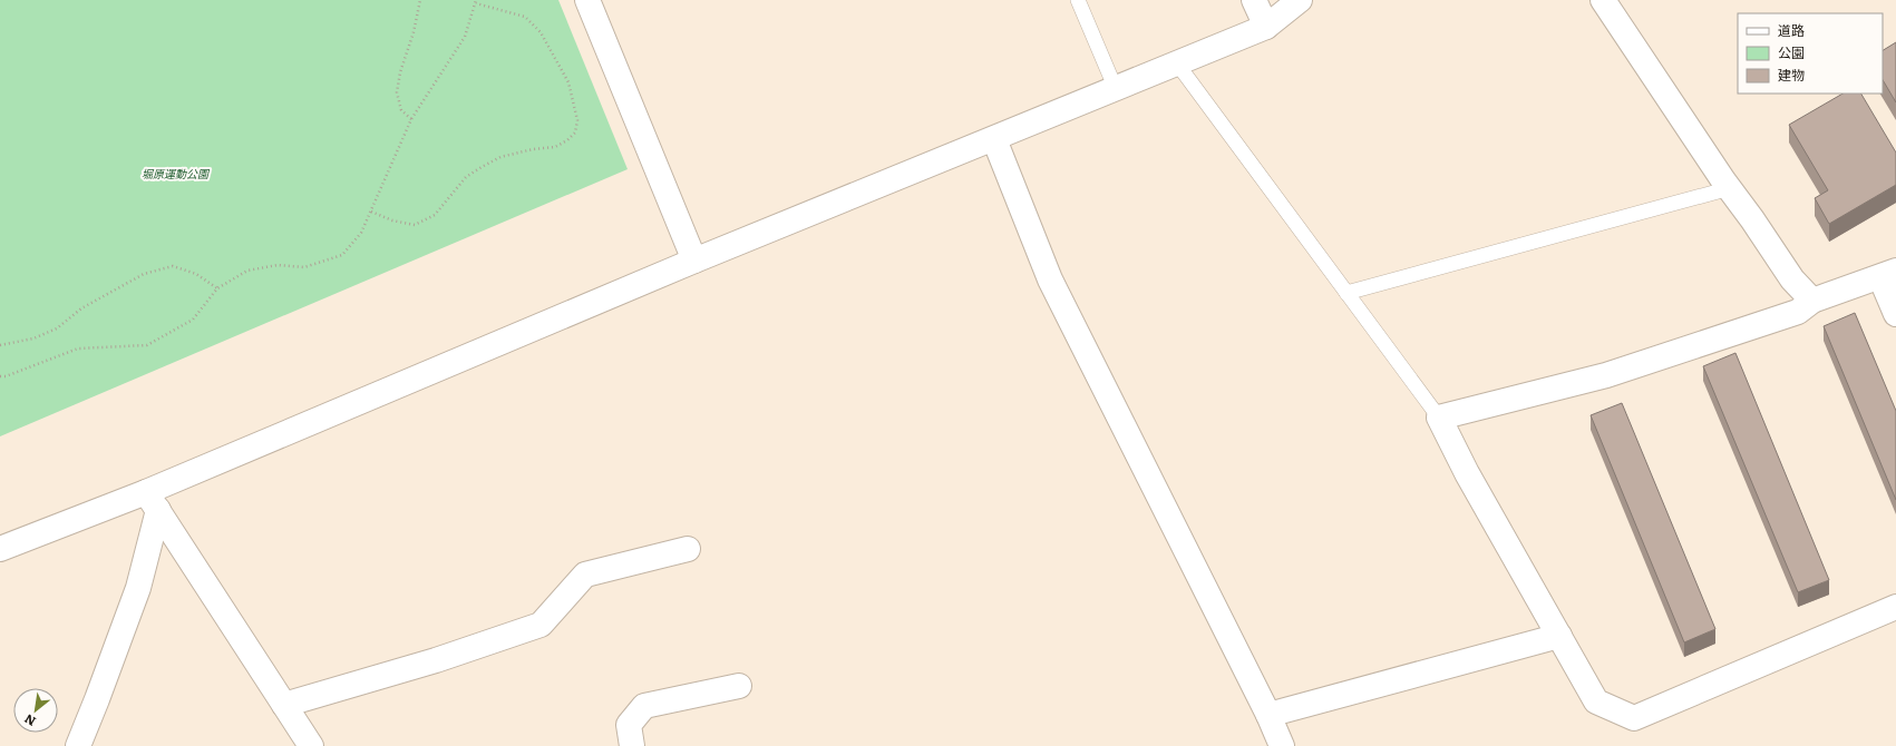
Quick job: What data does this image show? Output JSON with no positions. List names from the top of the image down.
{
  "parks": ["堀原運動公園"],
  "legend": ["道路", "公園", "建物"],
  "north": "bottom left"
}
